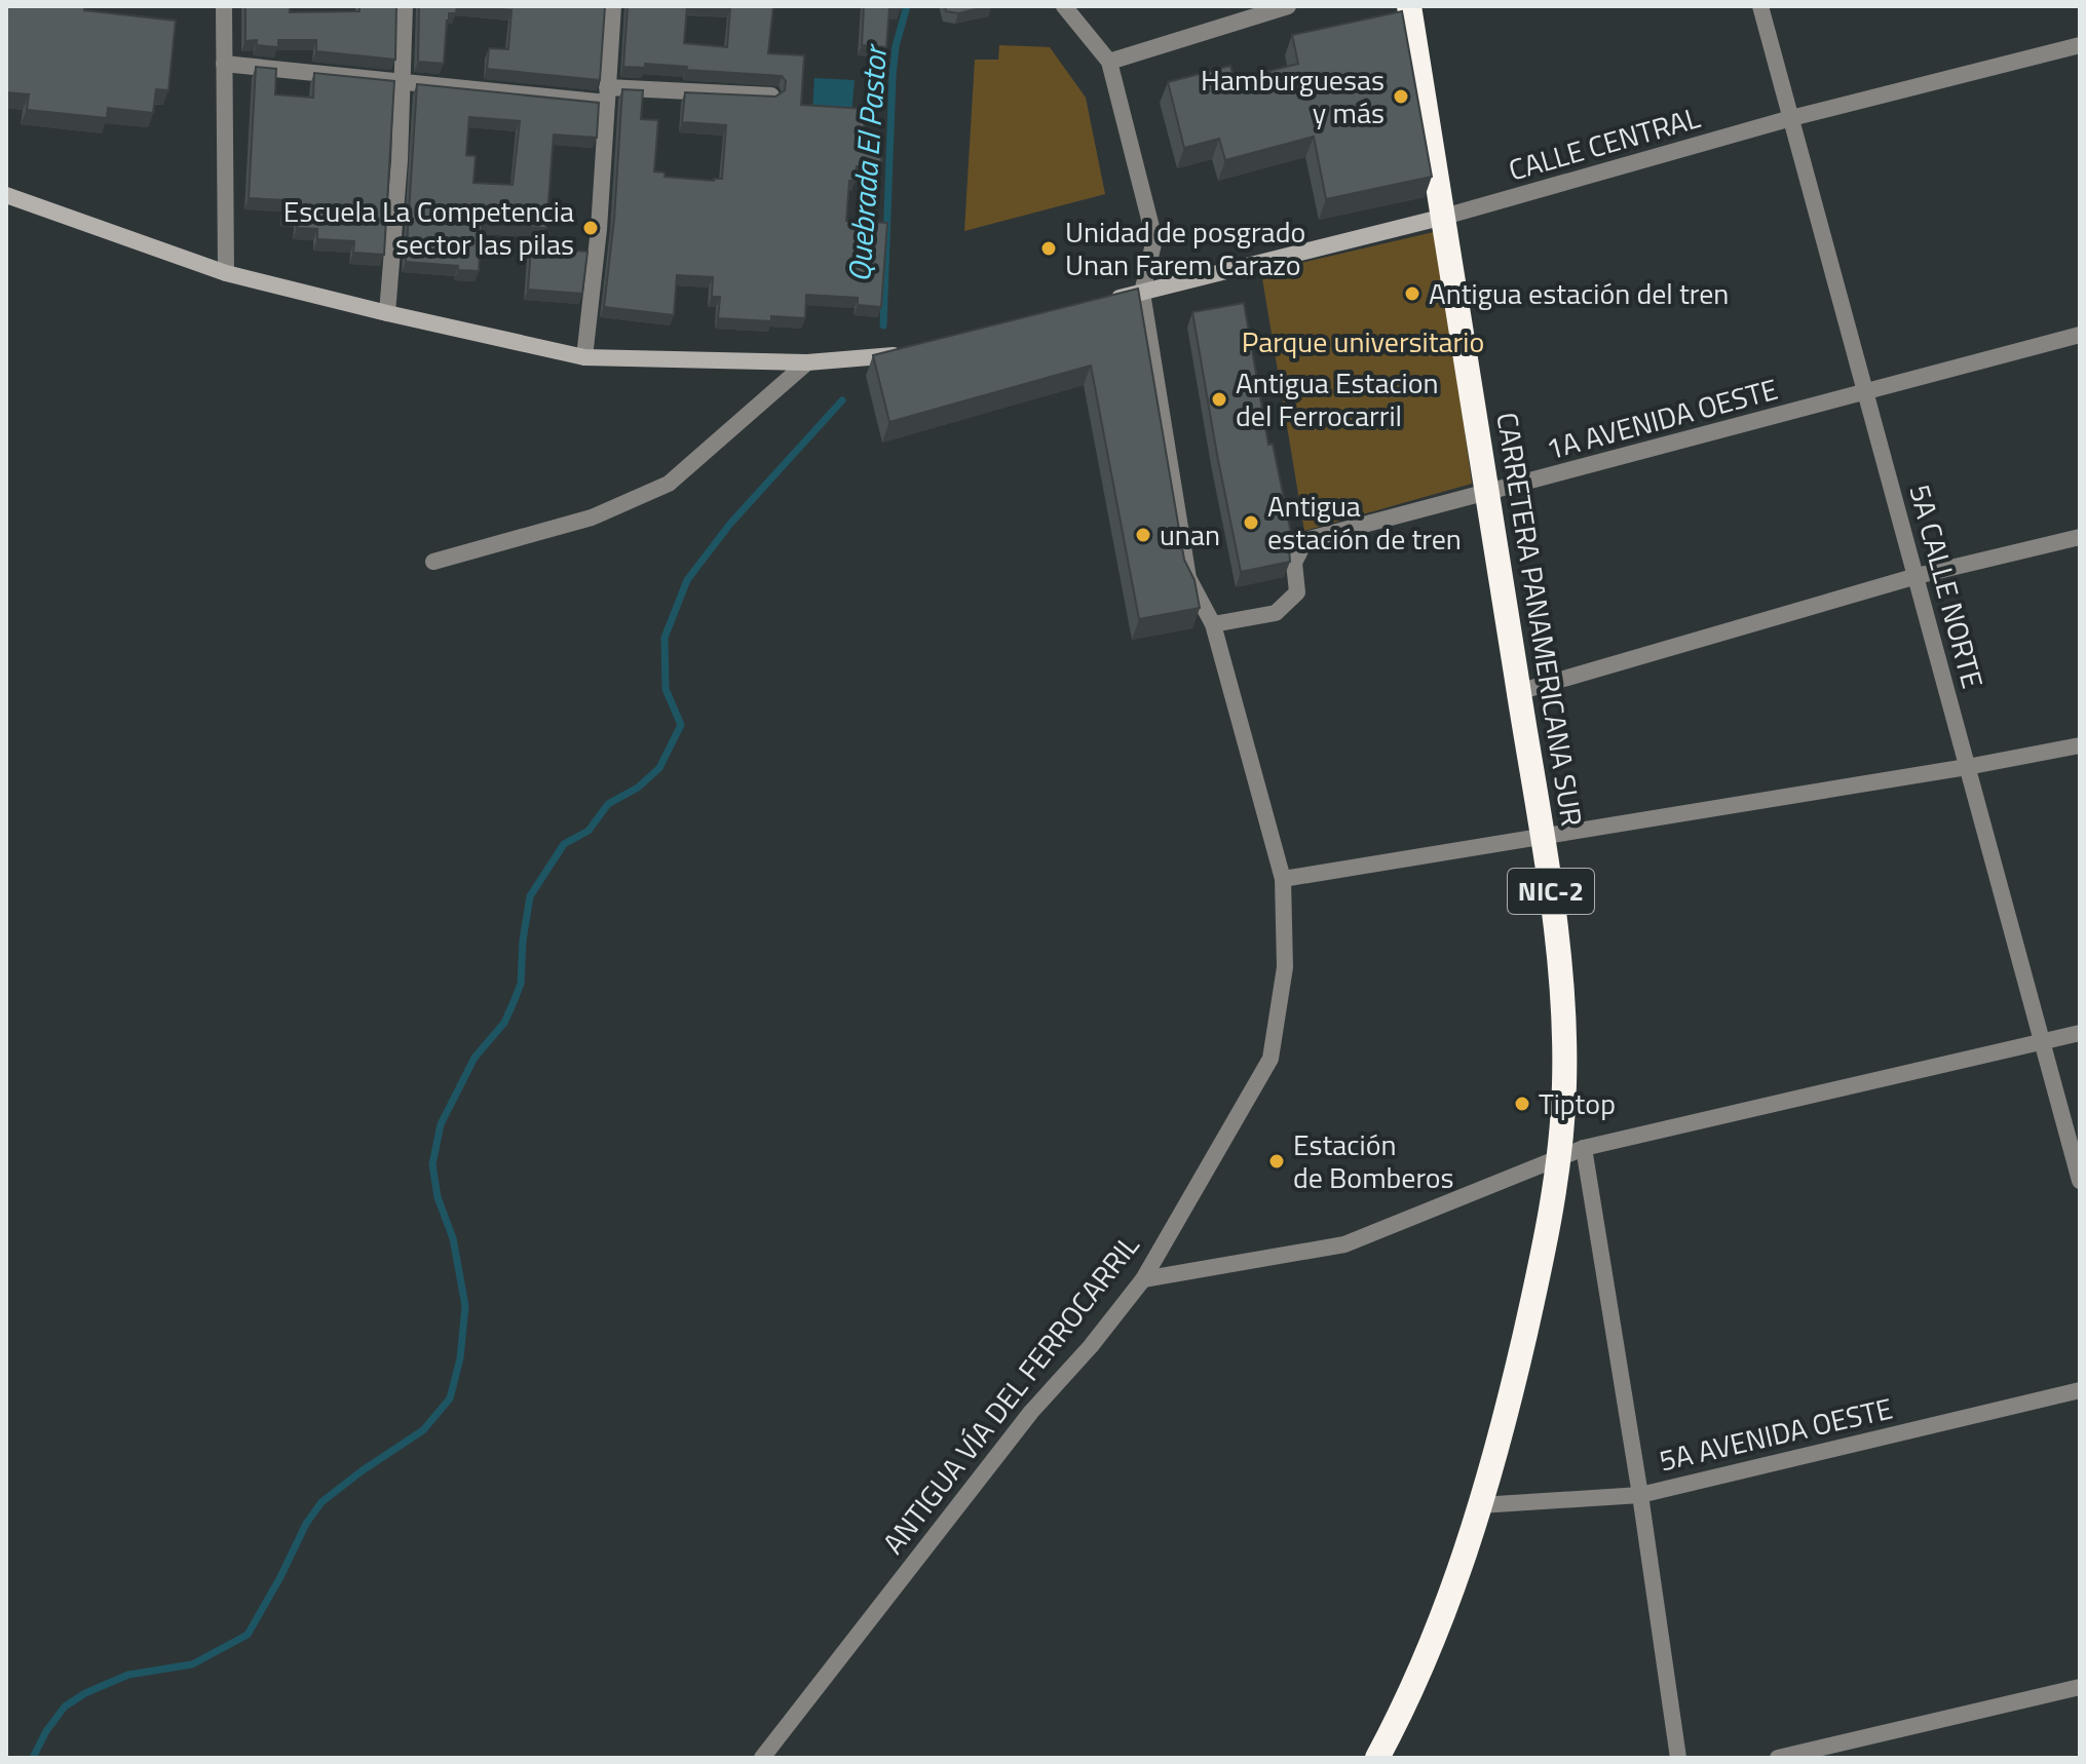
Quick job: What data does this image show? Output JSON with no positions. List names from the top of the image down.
{
  "streets": {
    "highway": ["CARRETERA PANAMERICANA SUR", "NIC-2"],
    "main road": ["CALLE CENTRAL"],
    "street": [
      "1A AVENIDA OESTE",
      "5A CALLE NORTE",
      "ANTIGUA VÍA DEL FERROCARRIL",
      "5A AVENIDA OESTE"
    ]
  },
  "crossings": [
    ["CALLE CENTRAL", "5A CALLE NORTE"],
    ["CALLE CENTRAL", "CARRETERA PANAMERICANA SUR"],
    ["CALLE CENTRAL", "ANTIGUA VÍA DEL FERROCARRIL"],
    ["1A AVENIDA OESTE", "5A CALLE NORTE"],
    ["1A AVENIDA OESTE", "CARRETERA PANAMERICANA SUR"],
    ["1A AVENIDA OESTE", "ANTIGUA VÍA DEL FERROCARRIL"],
    ["CARRETERA PANAMERICANA SUR", "5A AVENIDA OESTE"]
  ],
  "water": ["Quebrada El Pastor"],
  "parks": ["Parque universitario"],
  "places": [
    "Hamburguesas y más",
    "Escuela La Competencia sector las pilas",
    "Unidad de posgrado Unan Farem Carazo",
    "Antigua estación del tren",
    "Antigua Estacion del Ferrocarril",
    "Antigua estación de tren",
    "unan",
    "Tiptop",
    "Estación de Bomberos"
  ]
}
